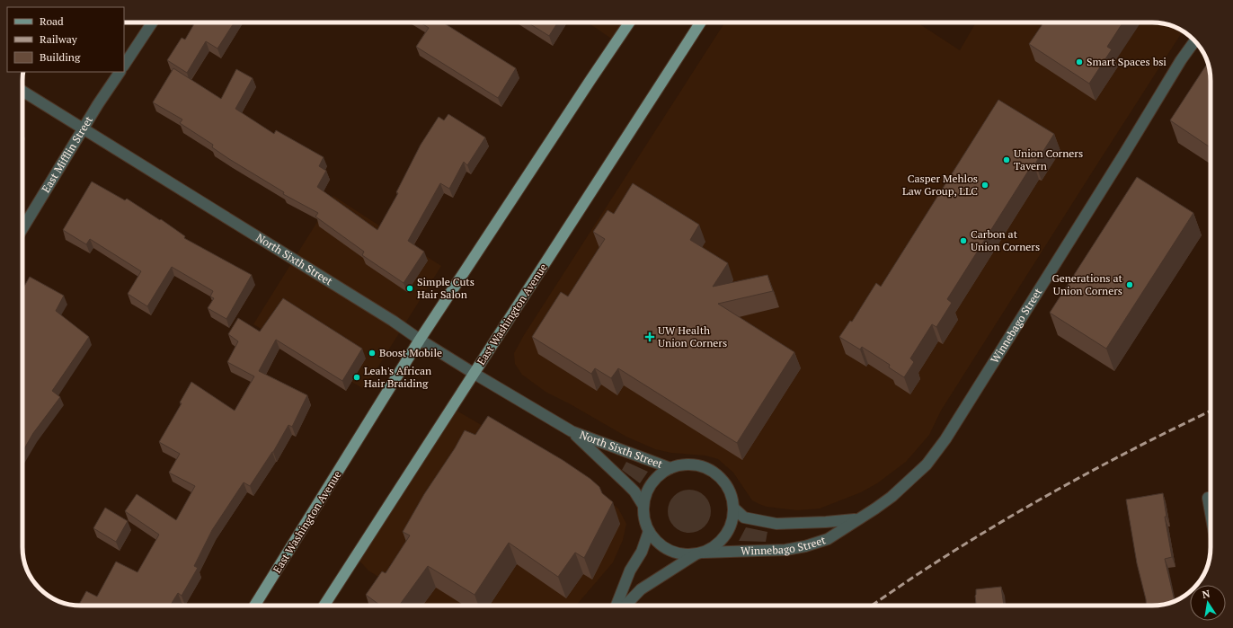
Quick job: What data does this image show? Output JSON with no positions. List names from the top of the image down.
{
  "streets": {
    "main road": ["East Washington Avenue"],
    "street": ["East Mifflin Street", "North Sixth Street", "Winnebago Street"]
  },
  "crossings": [
    ["East Mifflin Street", "North Sixth Street"],
    ["North Sixth Street", "East Washington Avenue"],
    ["North Sixth Street", "Winnebago Street"]
  ],
  "places": {
    "other": [
      "Smart Spaces bsi",
      "Union Corners Tavern",
      "Casper Mehlos Law Group, LLC",
      "Carbon at Union Corners",
      "Generations at Union Corners",
      "Simple Cuts Hair Salon",
      "Boost Mobile",
      "Leah's African Hair Braiding"
    ],
    "health": ["UW Health Union Corners"]
  },
  "legend": ["Road", "Railway", "Building"],
  "north": "top"
}
